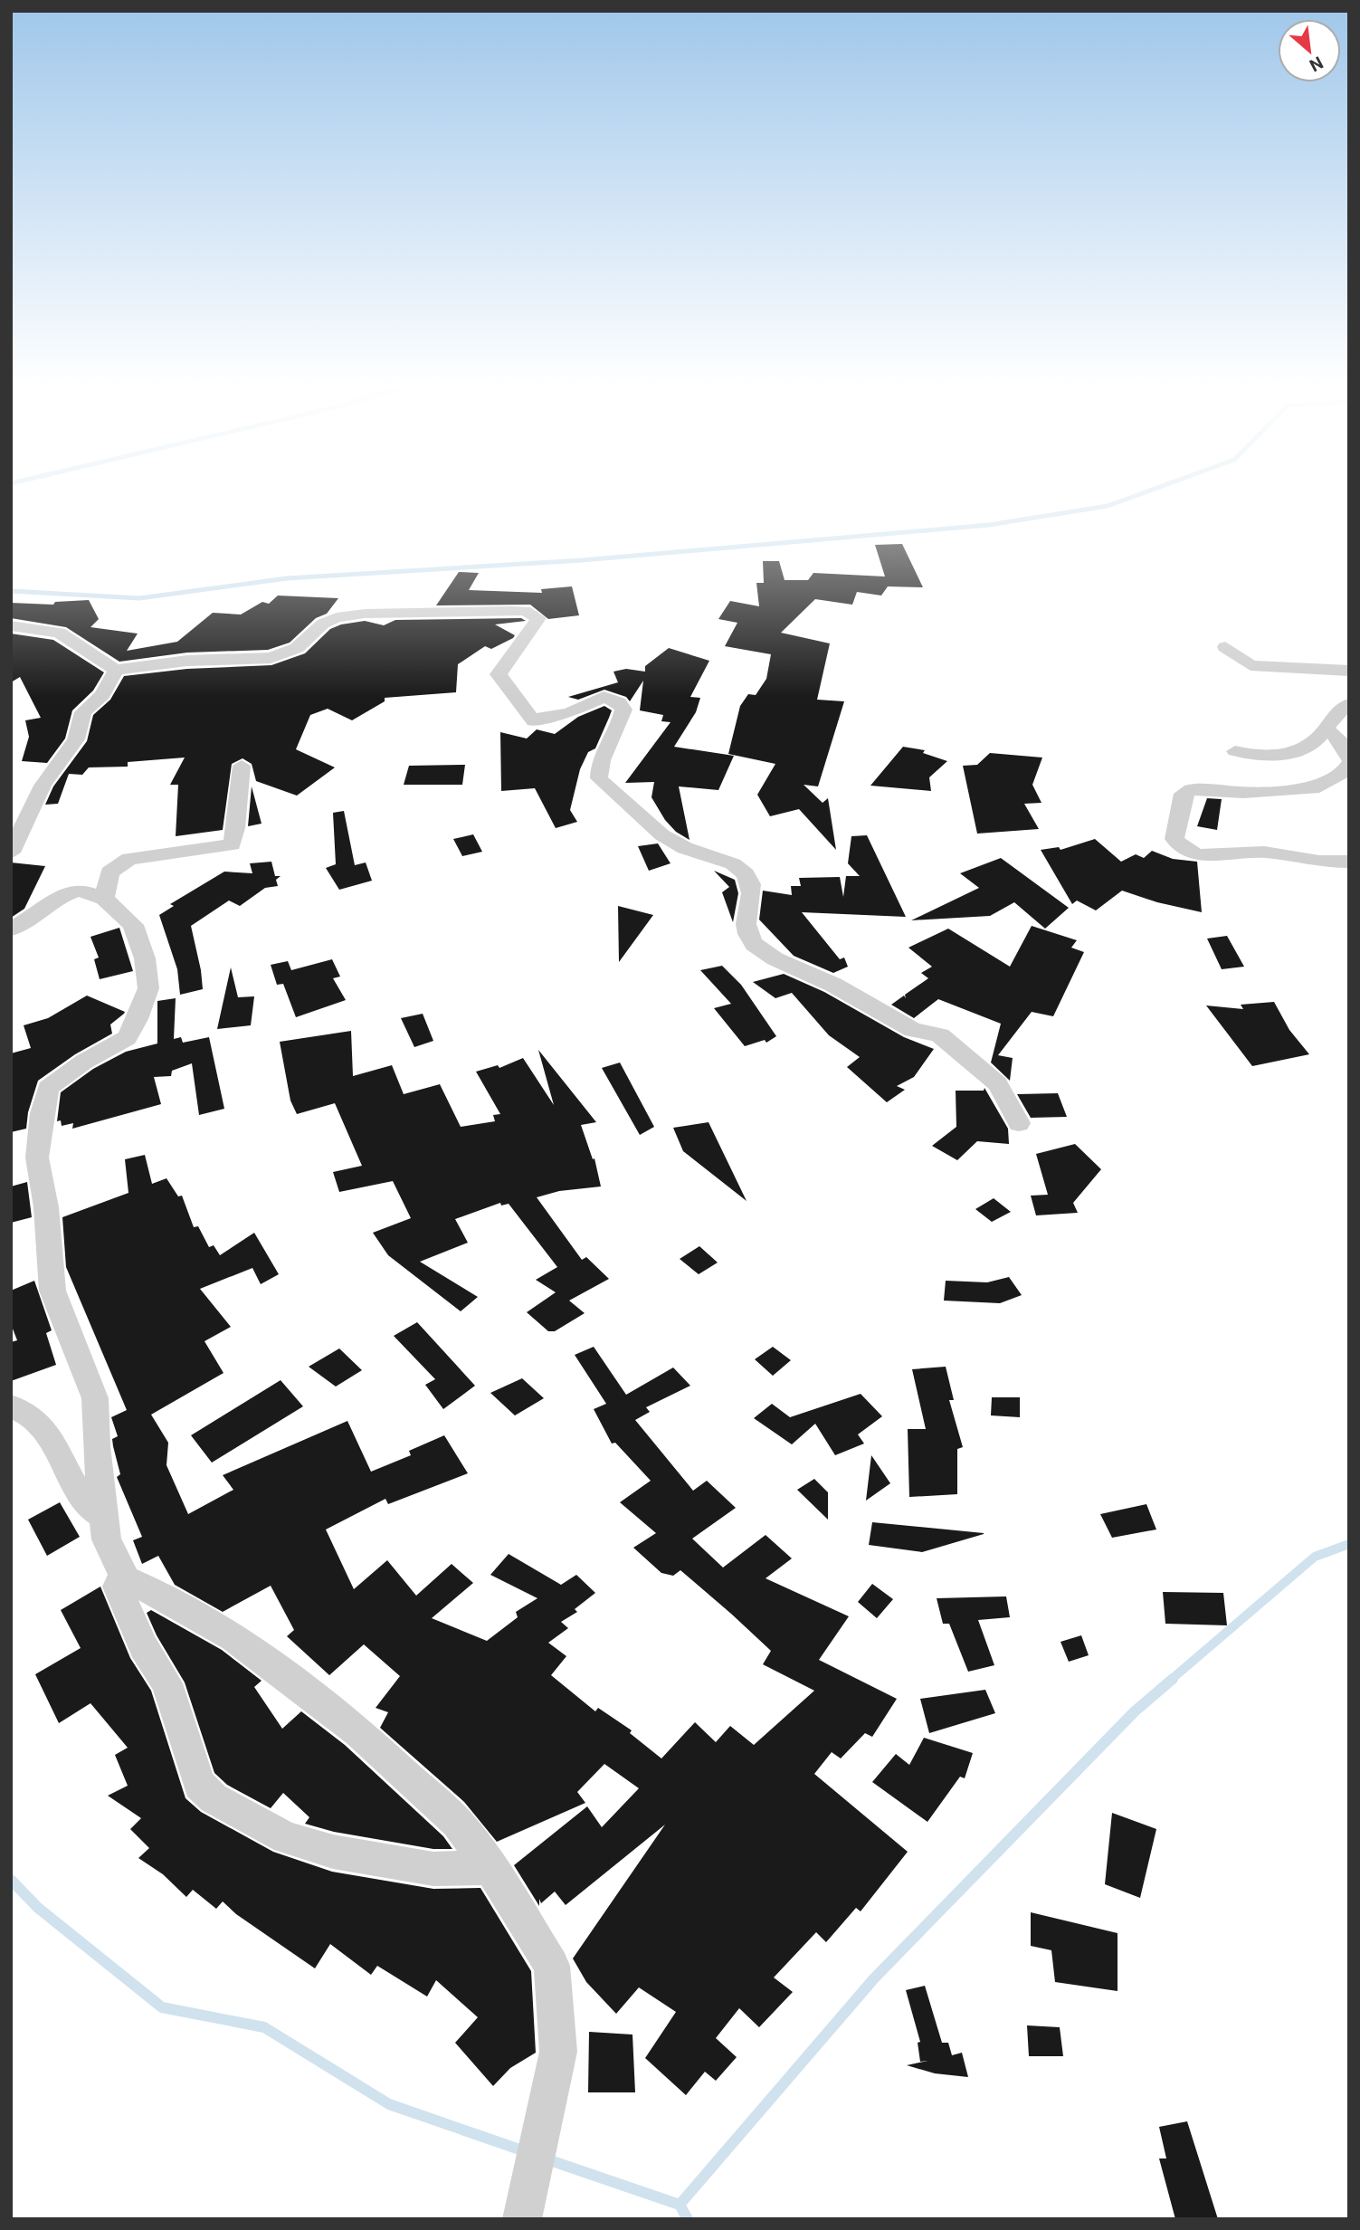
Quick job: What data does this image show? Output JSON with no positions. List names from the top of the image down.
{
  "north": "bottom right"
}
